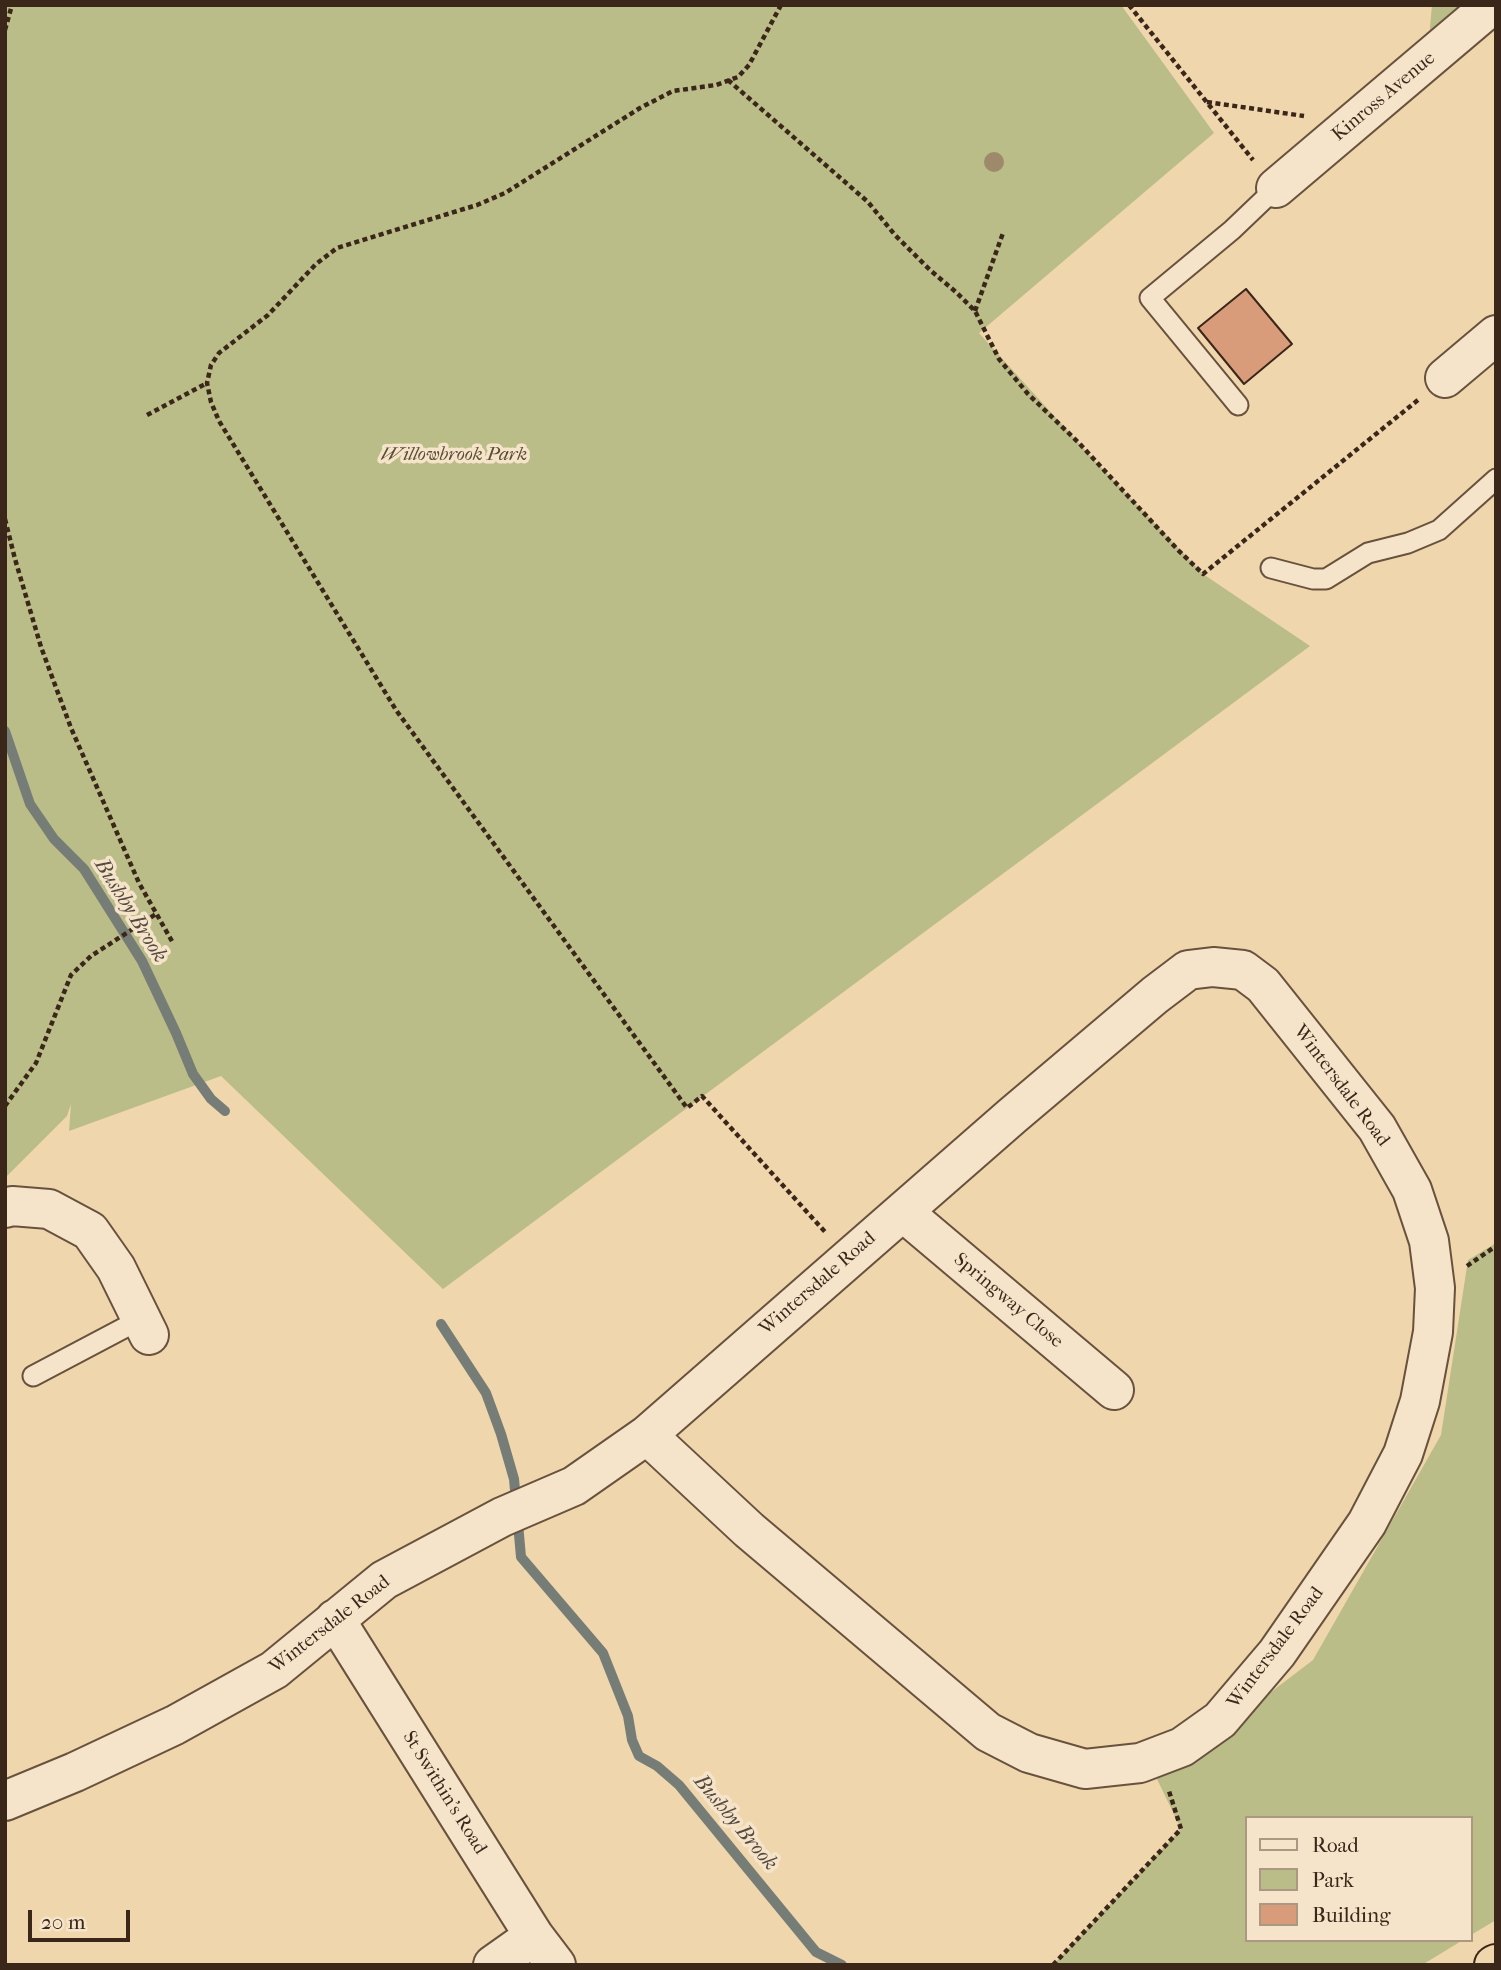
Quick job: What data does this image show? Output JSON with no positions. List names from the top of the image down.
{
  "streets": {
    "street": [
      "Kinross Avenue",
      "Wintersdale Road",
      "Springway Close",
      "St Swithin's Road"
    ]
  },
  "crossings": [
    ["Wintersdale Road", "Springway Close"],
    ["Wintersdale Road", "St Swithin's Road"]
  ],
  "water": ["Bushby Brook"],
  "parks": ["Willowbrook Park"],
  "legend": ["Road", "Park", "Building"],
  "scale_bar": "20 m"
}
